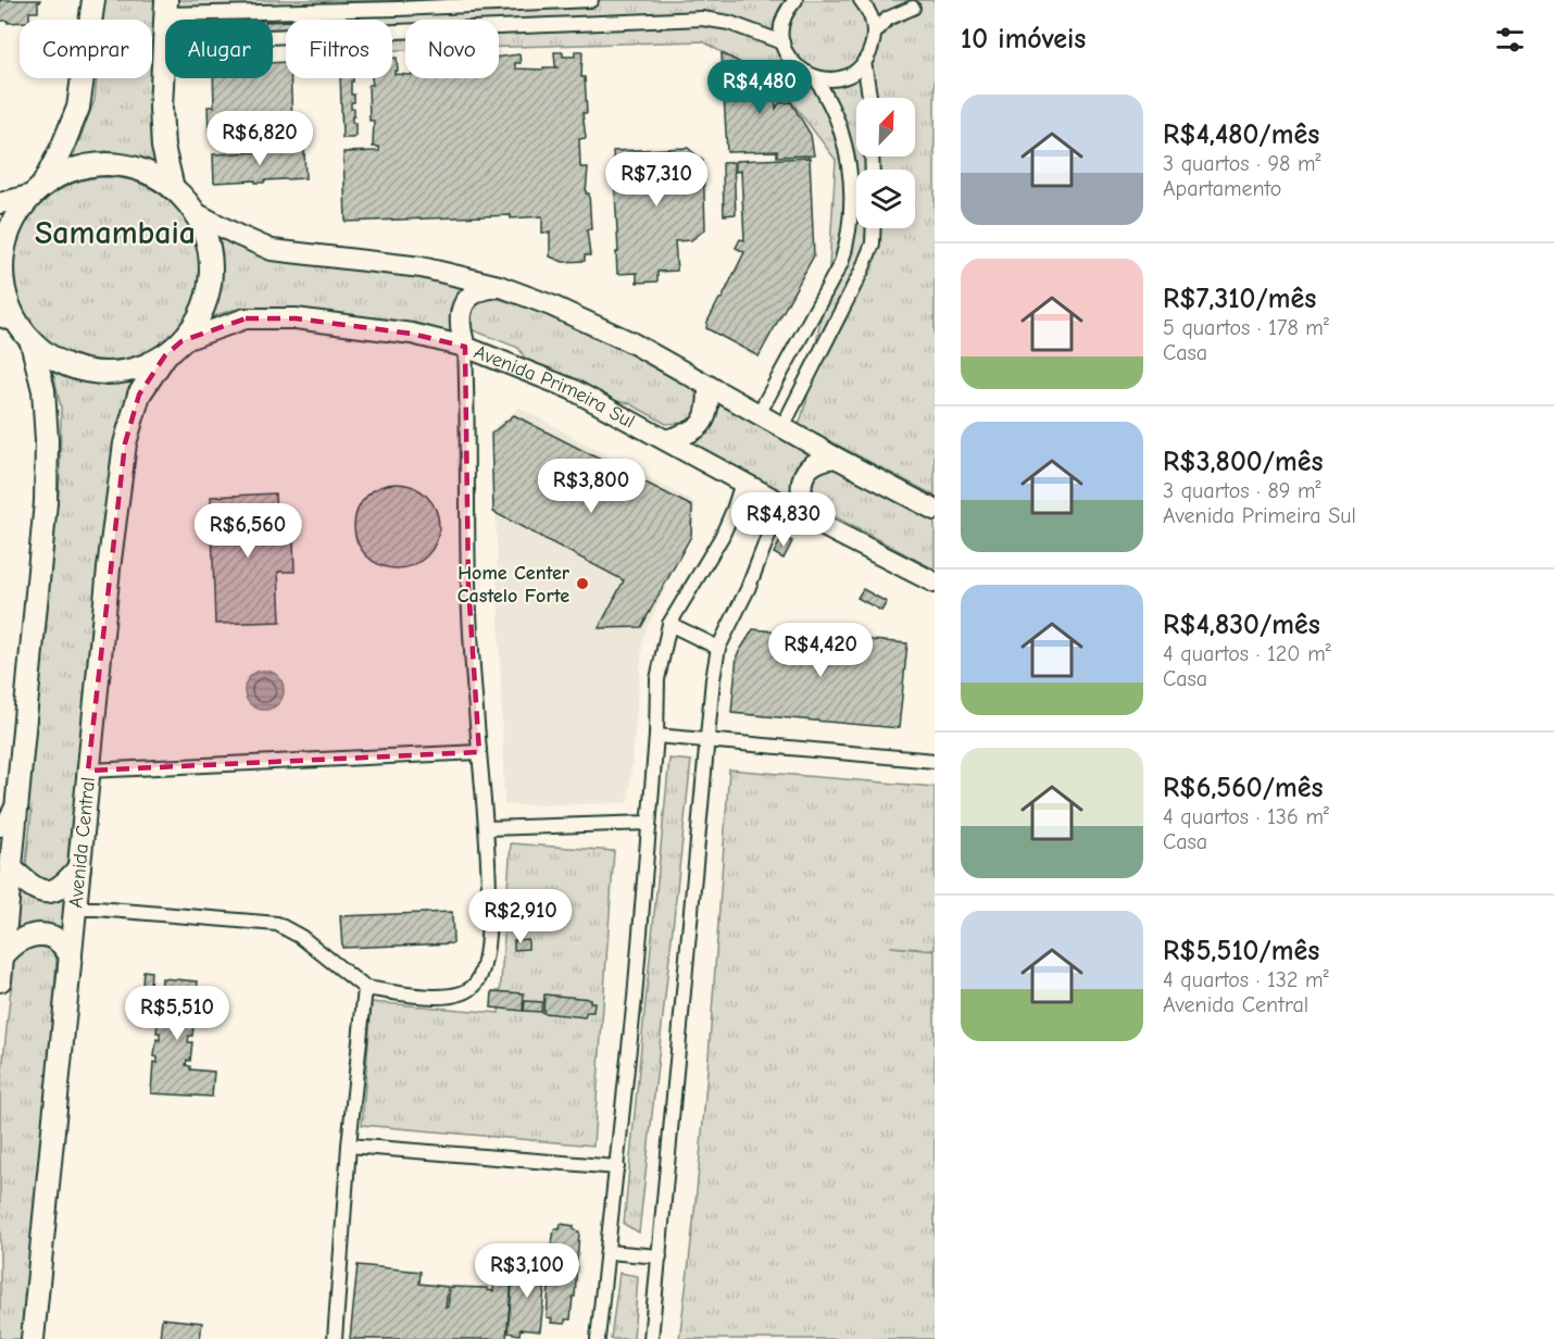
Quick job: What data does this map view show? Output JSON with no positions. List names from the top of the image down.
{
  "streets": {
    "main road": ["Avenida Primeira Sul", "Avenida Central"]
  },
  "crossings": [
    ["Avenida Primeira Sul", "Avenida Central"]
  ],
  "districts": ["Samambaia"],
  "places": ["Home Center Castelo Forte"],
  "north": "top right",
  "page": {
    "heading": "10 imóveis",
    "chip": [
      "Comprar",
      "Alugar",
      "Filtros",
      "Novo"
    ],
    "price": [
      "R$4,480",
      "R$6,820",
      "R$7,310",
      "R$3,800",
      "R$4,830",
      "R$6,560",
      "R$4,420",
      "R$2,910",
      "R$5,510",
      "R$3,100"
    ],
    "list": [
      {
        "name": "R$4,480/mês",
        "note": "3 quartos · 98 m² · Apartamento"
      },
      {
        "name": "R$7,310/mês",
        "note": "5 quartos · 178 m² · Casa"
      },
      {
        "name": "R$3,800/mês",
        "note": "3 quartos · 89 m² · Avenida Primeira Sul"
      },
      {
        "name": "R$4,830/mês",
        "note": "4 quartos · 120 m² · Casa"
      },
      {
        "name": "R$6,560/mês",
        "note": "4 quartos · 136 m² · Casa"
      },
      {
        "name": "R$5,510/mês",
        "note": "4 quartos · 132 m² · Avenida Central"
      }
    ]
  }
}
